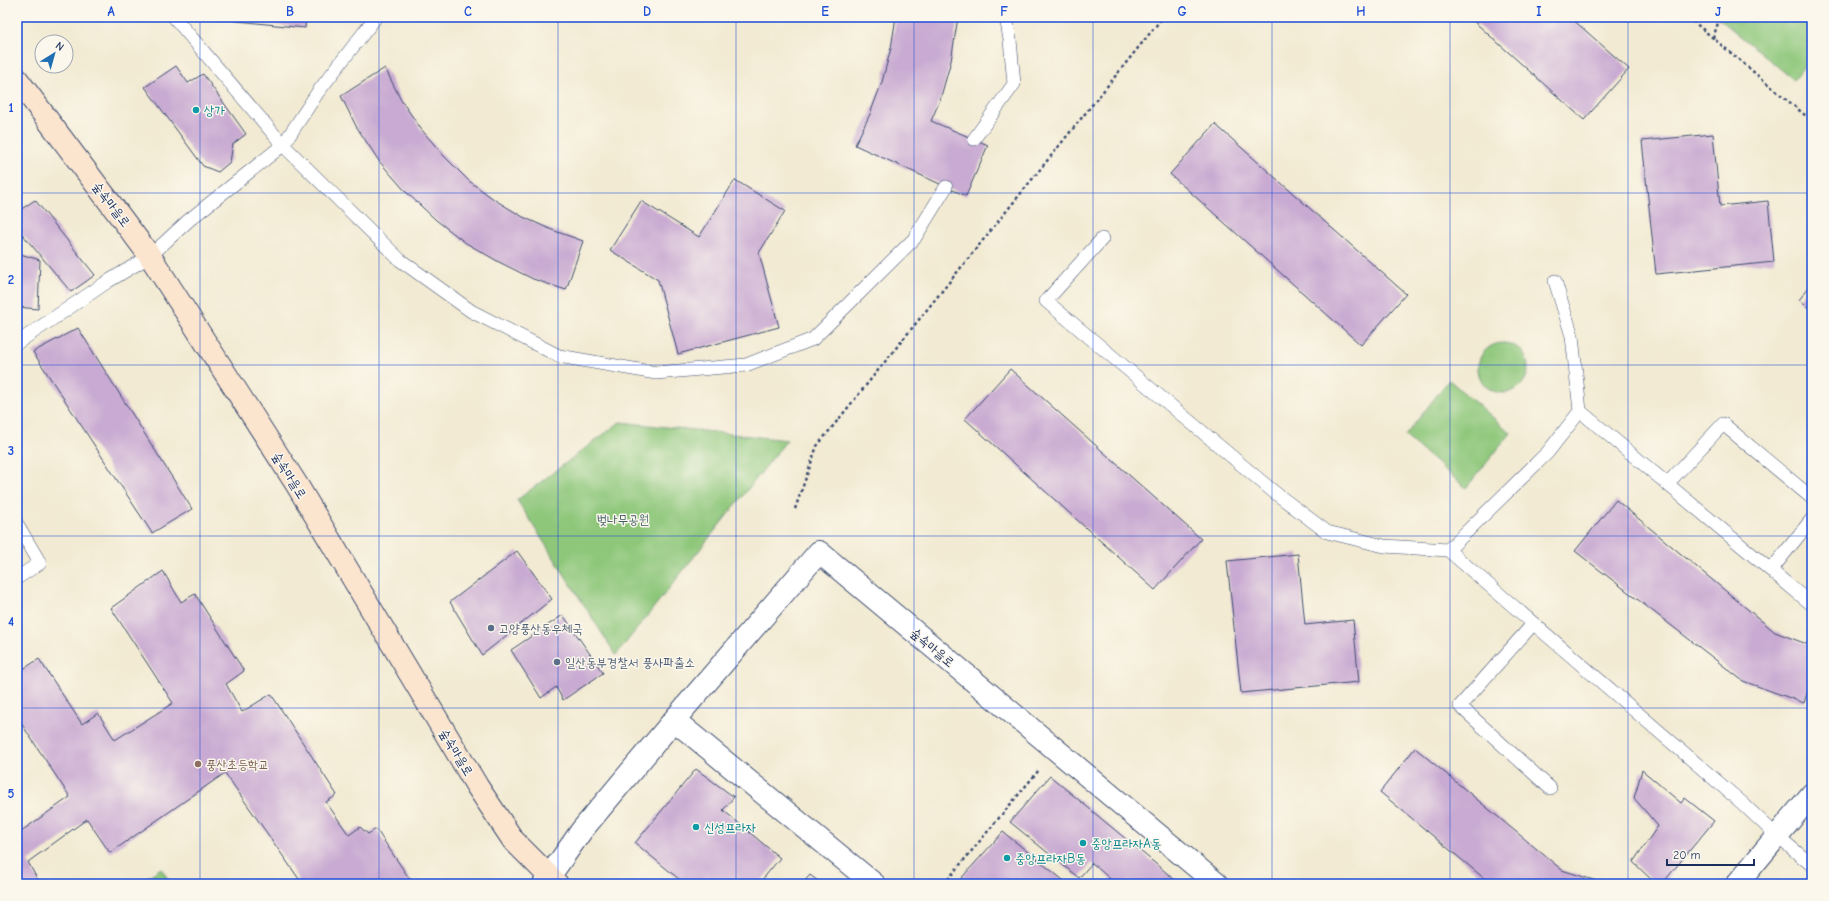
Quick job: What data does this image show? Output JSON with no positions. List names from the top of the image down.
{
  "streets": {
    "main road": ["숲속마을로"]
  },
  "parks": ["벚나무공원"],
  "places": [
    "상가",
    "고양풍산동우체국",
    "일산동부경찰서 풍사파출소",
    "풍산초등학교",
    "신성프라자",
    "중앙프라자A동",
    "중앙프라자B동"
  ],
  "scale_bar": "20 m",
  "north": "top right",
  "grid": {
    "columns": [
      "A",
      "B",
      "C",
      "D",
      "E",
      "F",
      "G",
      "H",
      "I",
      "J"
    ],
    "rows": [
      "1",
      "2",
      "3",
      "4",
      "5"
    ]
  }
}
